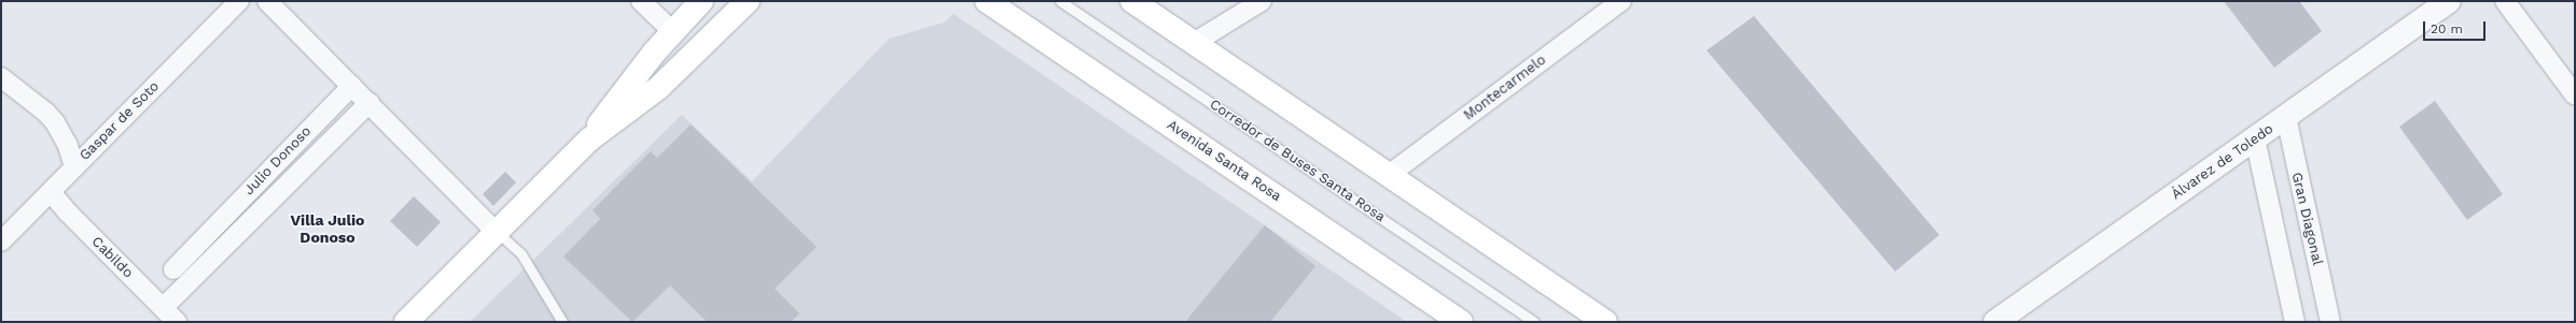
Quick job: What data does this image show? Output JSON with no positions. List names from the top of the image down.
{
  "streets": {
    "main road": ["Avenida Santa Rosa"],
    "street": [
      "Montecarmelo",
      "Gaspar de Soto",
      "Julio Donoso",
      "Álvarez de Toledo",
      "Gran Diagonal",
      "Cabildo"
    ],
    "lane": ["Corredor de Buses Santa Rosa"]
  },
  "crossings": [
    ["Gaspar de Soto", "Cabildo"],
    ["Julio Donoso", "Cabildo"],
    ["Álvarez de Toledo", "Gran Diagonal"]
  ],
  "districts": ["Villa Julio Donoso"],
  "scale_bar": "20 m"
}
